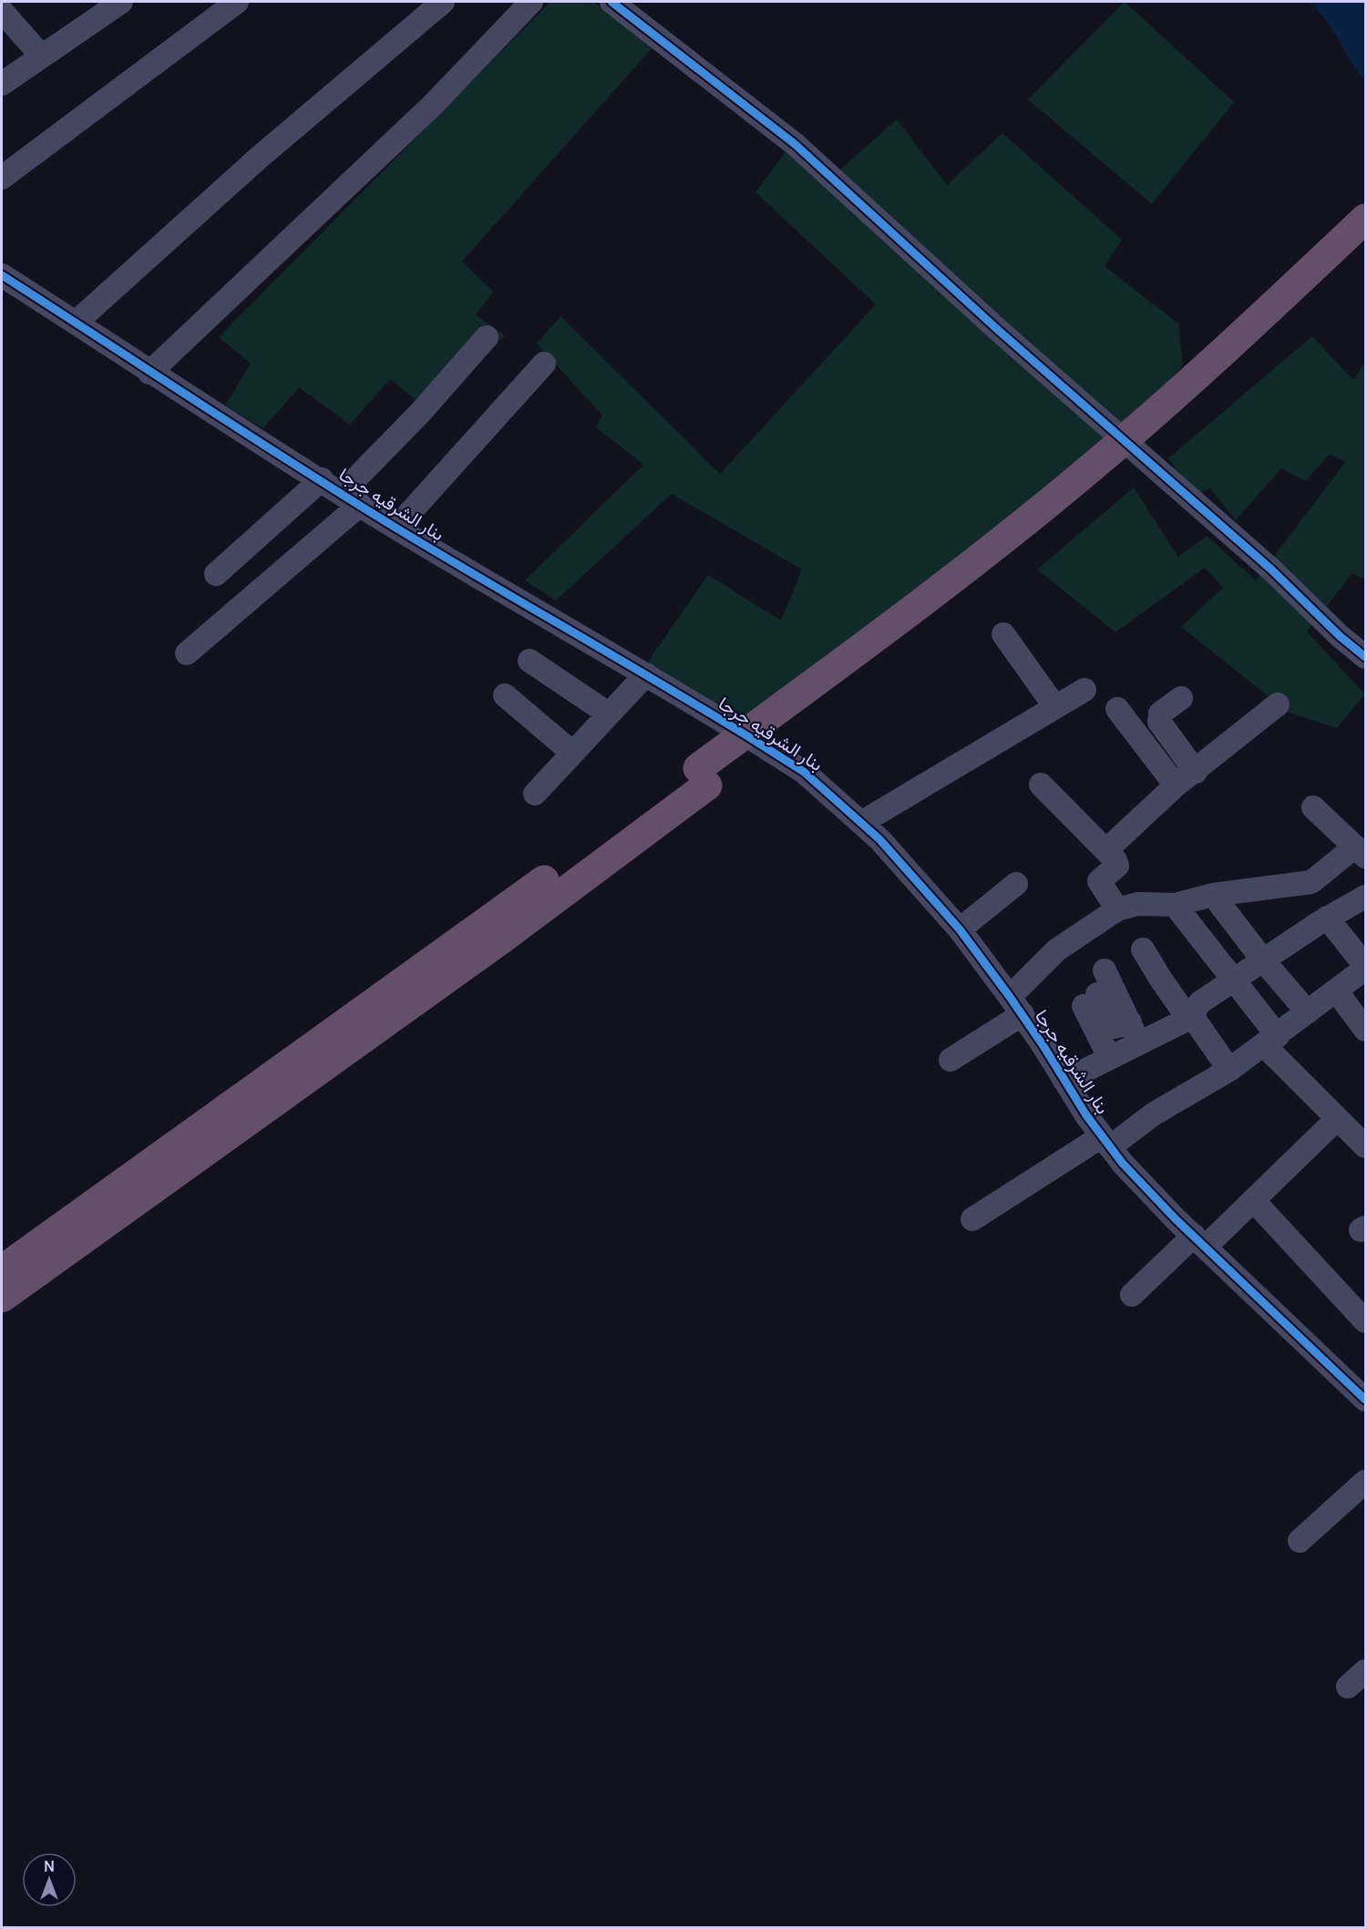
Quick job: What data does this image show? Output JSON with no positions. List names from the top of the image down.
{
  "streets": {
    "street": ["بنار الشرقيه جرجا"]
  },
  "north": "top"
}
